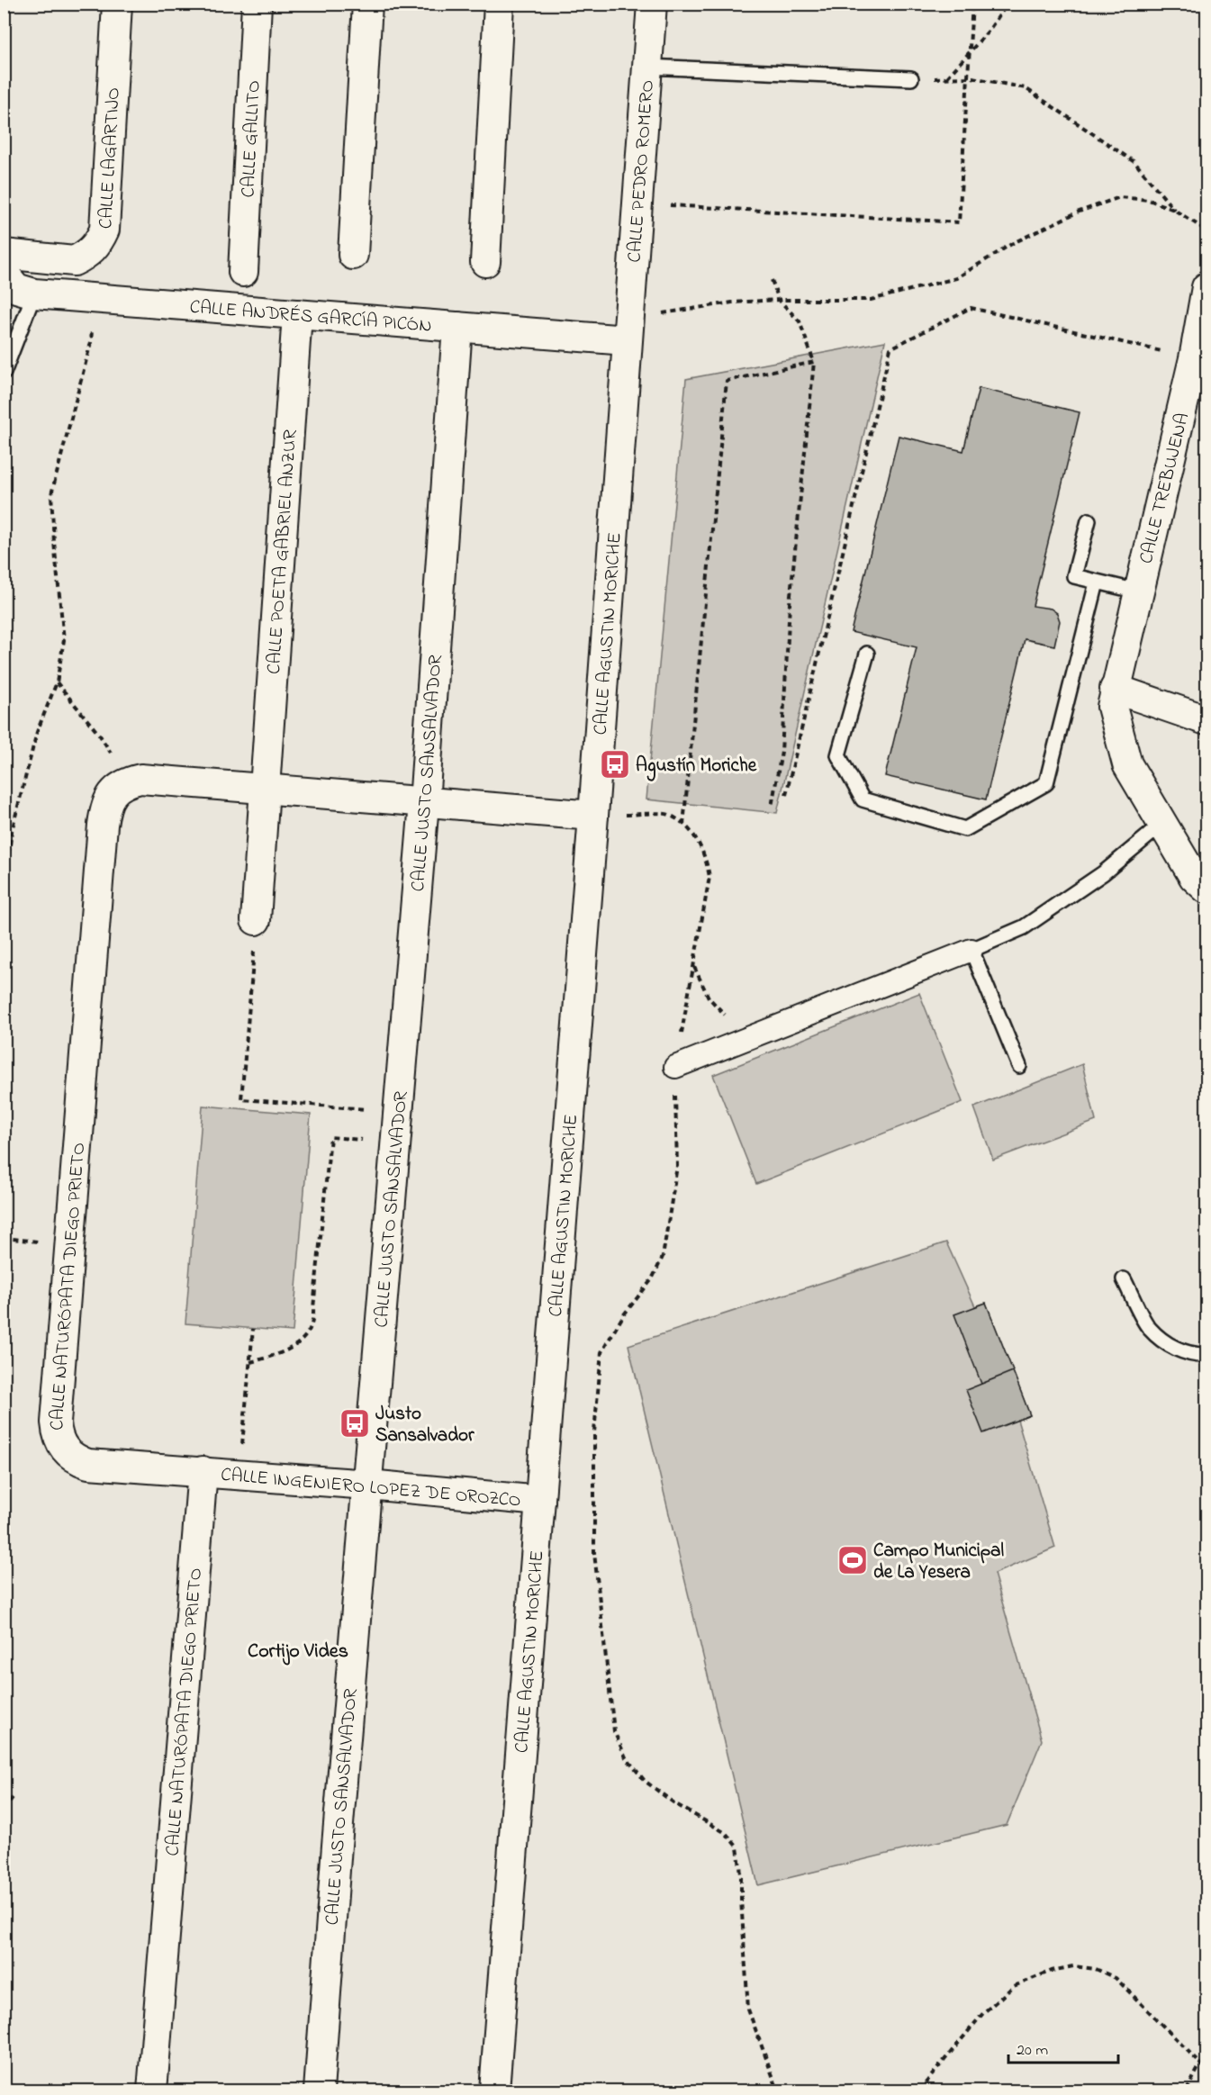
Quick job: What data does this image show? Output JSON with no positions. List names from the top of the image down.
{
  "streets": {
    "street": [
      "CALLE GALLITO",
      "CALLE LAGARTIJO",
      "CALLE PEDRO ROMERO",
      "CALLE ANDRÉS GARCÍA PICÓN",
      "CALLE TREBUJENA",
      "CALLE POETA GABRIEL ANZUR",
      "CALLE AGUSTIN MORICHE",
      "CALLE JUSTO SANSALVADOR",
      "CALLE NATURÓPATA DIEGO PRIETO",
      "CALLE INGENIERO LOPEZ DE OROZCO"
    ]
  },
  "crossings": [
    ["CALLE PEDRO ROMERO", "CALLE ANDRÉS GARCÍA PICÓN"],
    ["CALLE PEDRO ROMERO", "CALLE AGUSTIN MORICHE"],
    ["CALLE ANDRÉS GARCÍA PICÓN", "CALLE POETA GABRIEL ANZUR"],
    ["CALLE ANDRÉS GARCÍA PICÓN", "CALLE AGUSTIN MORICHE"],
    ["CALLE ANDRÉS GARCÍA PICÓN", "CALLE JUSTO SANSALVADOR"],
    ["CALLE AGUSTIN MORICHE", "CALLE INGENIERO LOPEZ DE OROZCO"],
    ["CALLE JUSTO SANSALVADOR", "CALLE INGENIERO LOPEZ DE OROZCO"],
    ["CALLE NATURÓPATA DIEGO PRIETO", "CALLE INGENIERO LOPEZ DE OROZCO"]
  ],
  "districts": ["Cortijo Vides"],
  "places": {
    "bus stop": ["Agustín Moriche", "Justo Sansalvador"],
    "sports": ["Campo Municipal de La Yesera"]
  },
  "scale_bar": "20 m"
}
